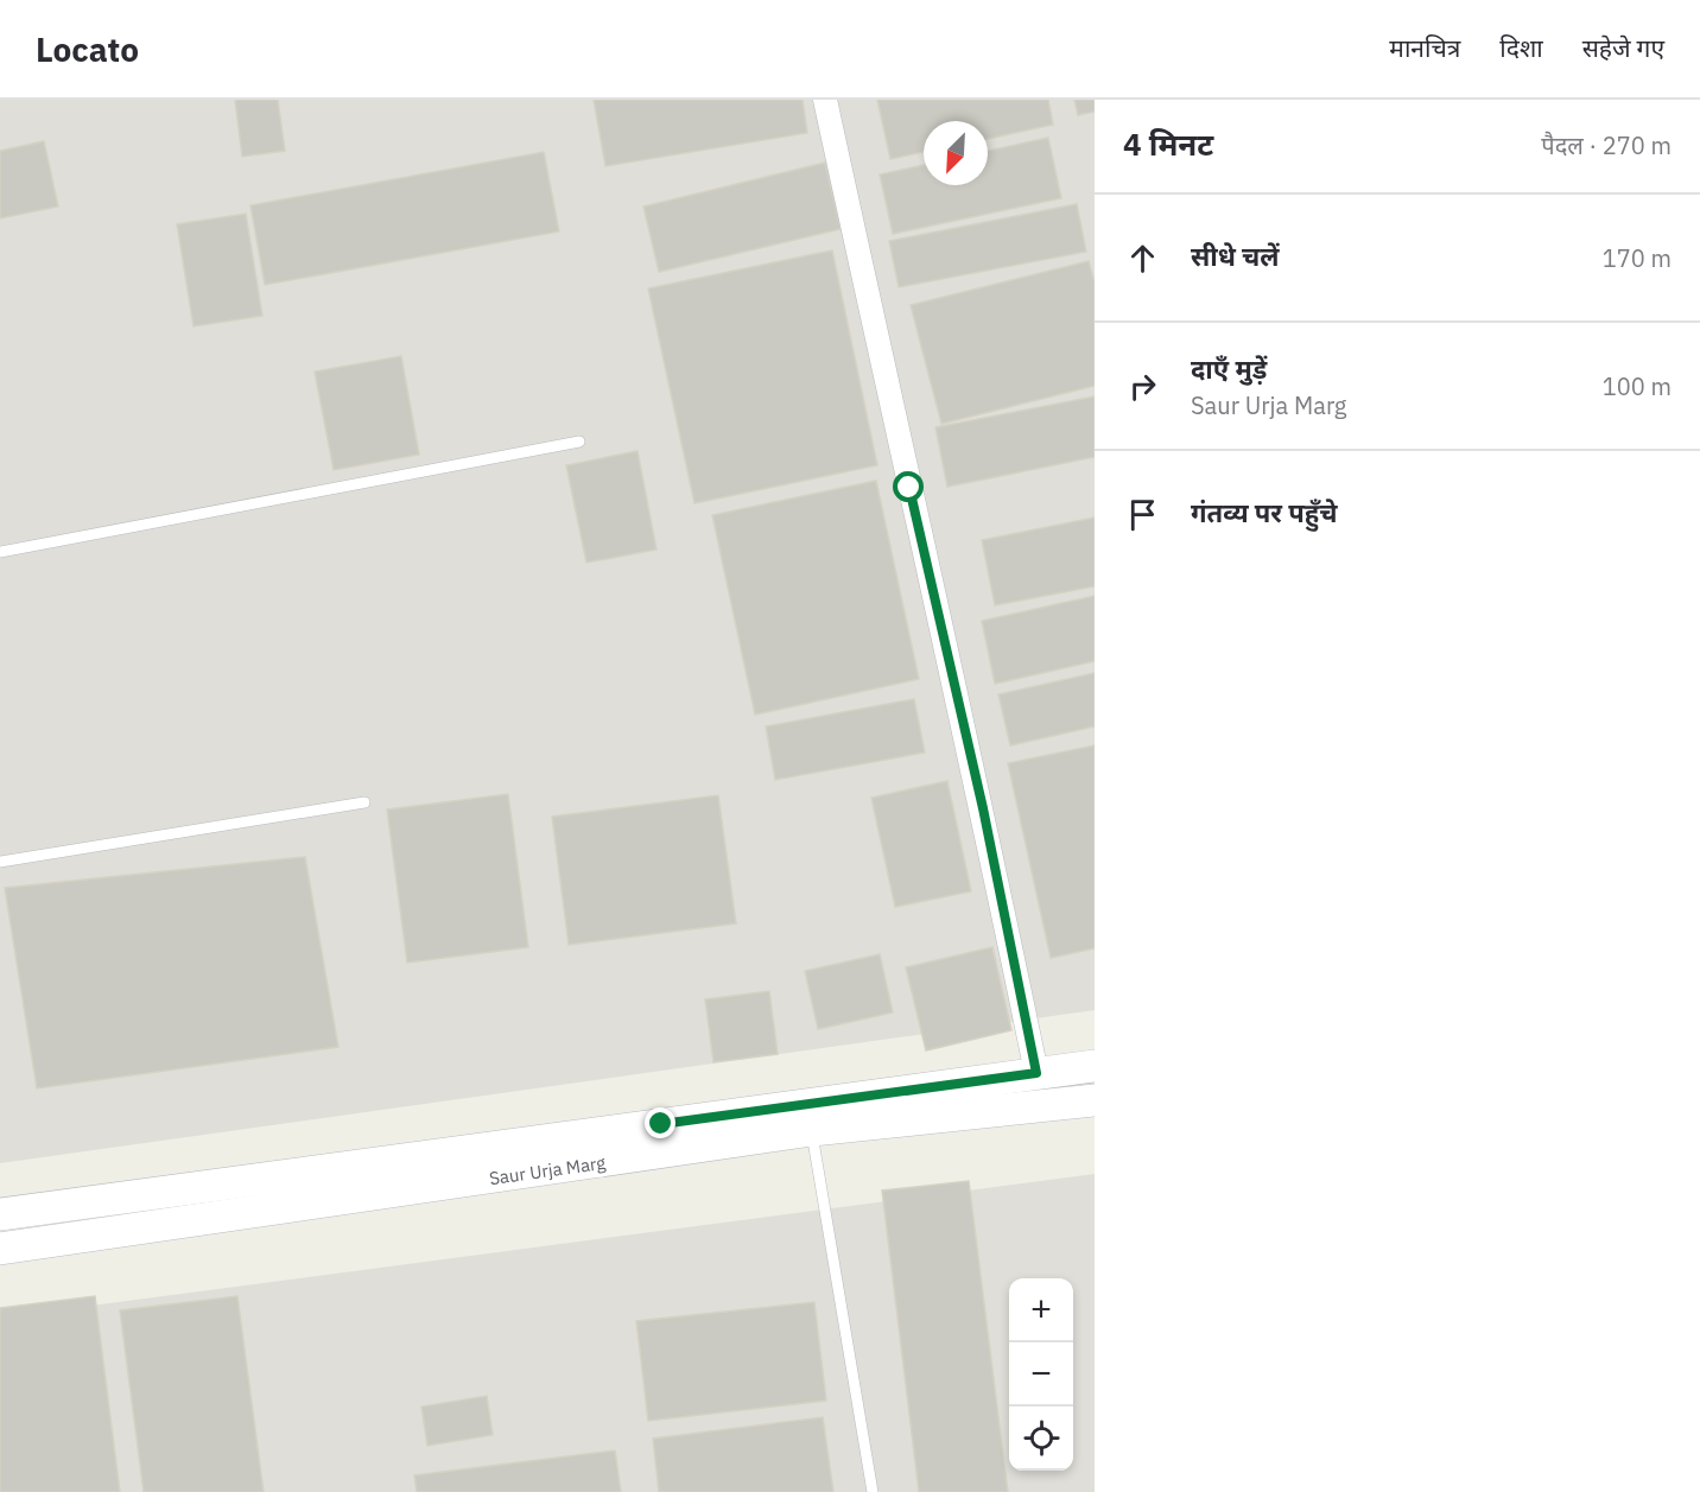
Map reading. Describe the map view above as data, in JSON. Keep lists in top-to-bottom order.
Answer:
{
  "streets": {
    "street": ["Saur Urja Marg"]
  },
  "north": "bottom left",
  "page": {
    "header": "Locato",
    "nav": ["मानचित्र", "दिशा", "सहेजे गए"],
    "heading": ["4 मिनट", "पैदल · 270 m"],
    "list": [
      ["सीधे चलें", "170 m"],
      ["दाएँ मुड़ें", "Saur Urja Marg", "100 m"],
      "गंतव्य पर पहुँचे"
    ],
    "map_buttons": ["+", "−"]
  }
}
